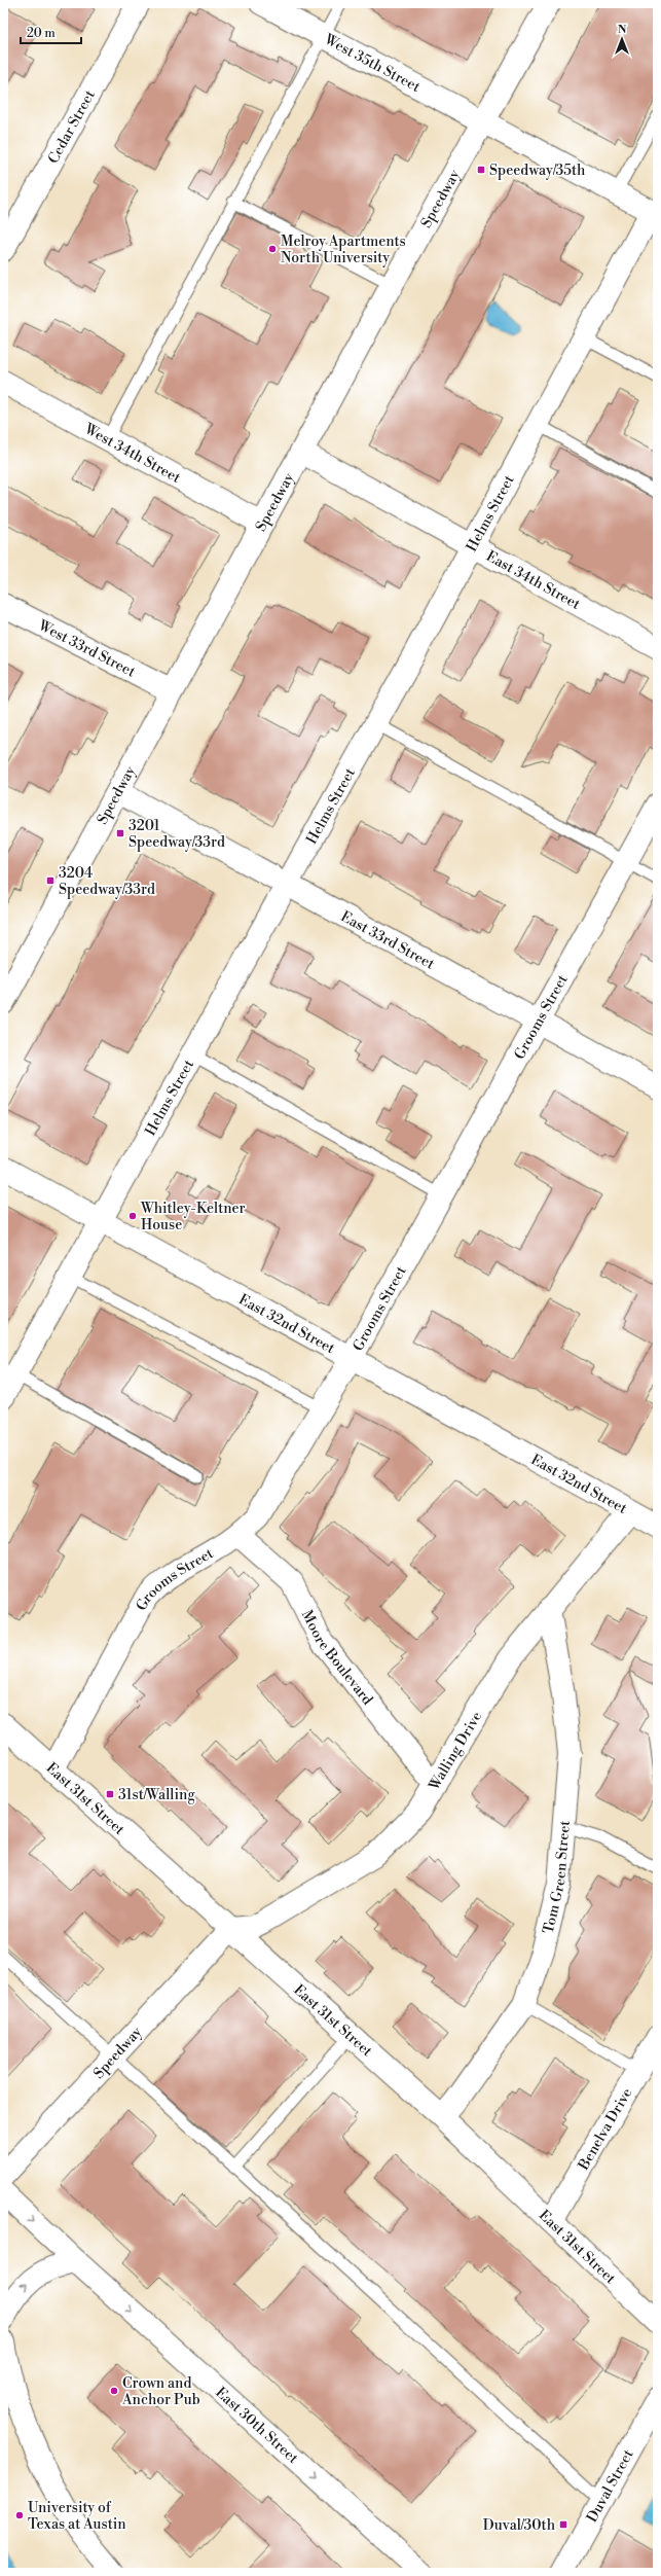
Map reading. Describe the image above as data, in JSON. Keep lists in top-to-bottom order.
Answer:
{
  "streets": {
    "street": [
      "West 35th Street",
      "Cedar Street",
      "Speedway",
      "West 34th Street",
      "Helms Street",
      "East 34th Street",
      "West 33rd Street",
      "East 33rd Street",
      "Grooms Street",
      "East 32nd Street",
      "Moore Boulevard",
      "Walling Drive",
      "East 31st Street",
      "Tom Green Street",
      "Benelva Drive",
      "East 30th Street",
      "Duval Street"
    ]
  },
  "crossings": [
    ["West 35th Street", "Speedway"],
    ["West 35th Street", "Helms Street"],
    ["Speedway", "West 34th Street"],
    ["Speedway", "East 34th Street"],
    ["Speedway", "West 33rd Street"],
    ["Speedway", "East 33rd Street"],
    ["Speedway", "Walling Drive"],
    ["Speedway", "East 31st Street"],
    ["Helms Street", "East 34th Street"],
    ["Helms Street", "East 33rd Street"],
    ["Helms Street", "East 32nd Street"],
    ["East 33rd Street", "Grooms Street"],
    ["Grooms Street", "East 32nd Street"],
    ["Grooms Street", "Moore Boulevard"],
    ["Grooms Street", "East 31st Street"],
    ["East 32nd Street", "Walling Drive"],
    ["Moore Boulevard", "Walling Drive"],
    ["Walling Drive", "East 31st Street"],
    ["Walling Drive", "Tom Green Street"],
    ["East 31st Street", "Tom Green Street"],
    ["East 31st Street", "Benelva Drive"]
  ],
  "places": {
    "transit": [
      "Speedway/35th",
      "3201 Speedway/33rd",
      "3204 Speedway/33rd",
      "31st/Walling",
      "Duval/30th"
    ],
    "other": [
      "Melroy Apartments North University",
      "Whitley-Keltner House",
      "Crown and Anchor Pub",
      "University of Texas at Austin"
    ]
  },
  "scale_bar": "20 m",
  "north": "top"
}
